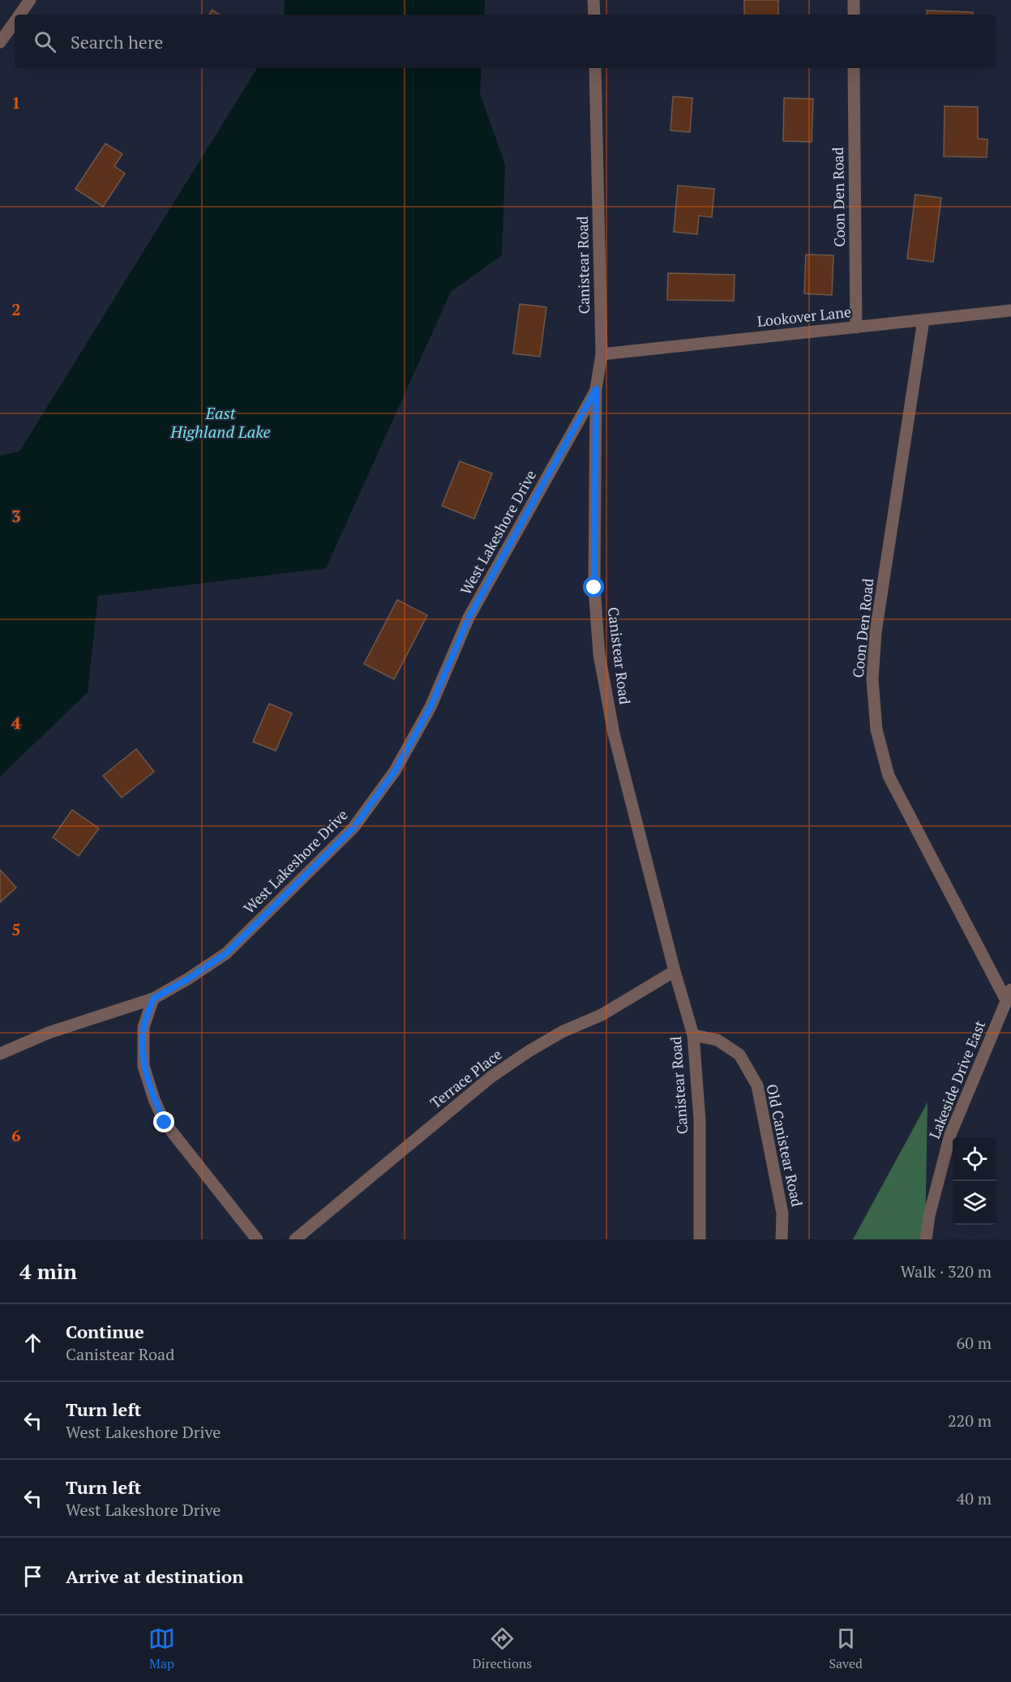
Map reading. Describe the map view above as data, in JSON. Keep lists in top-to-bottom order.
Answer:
{
  "streets": {
    "street": [
      "Coon Den Road",
      "Canistear Road",
      "Lookover Lane",
      "West Lakeshore Drive",
      "Terrace Place",
      "Lakeside Drive East",
      "Old Canistear Road"
    ]
  },
  "crossings": [
    ["Coon Den Road", "Lookover Lane"],
    ["Coon Den Road", "Lakeside Drive East"],
    ["Canistear Road", "Lookover Lane"],
    ["Canistear Road", "West Lakeshore Drive"],
    ["Canistear Road", "Terrace Place"],
    ["Canistear Road", "Old Canistear Road"]
  ],
  "water": ["East Highland Lake"],
  "page": {
    "search": "Search here",
    "heading": ["4 min", "Walk · 320 m"],
    "list": [
      ["Continue", "Canistear Road", "60 m"],
      ["Turn left", "West Lakeshore Drive", "220 m"],
      ["Turn left", "West Lakeshore Drive", "40 m"],
      "Arrive at destination"
    ],
    "nav": ["Map", "Directions", "Saved"]
  },
  "grid": {
    "rows": [
      "1",
      "2",
      "3",
      "4",
      "5",
      "6"
    ]
  }
}
